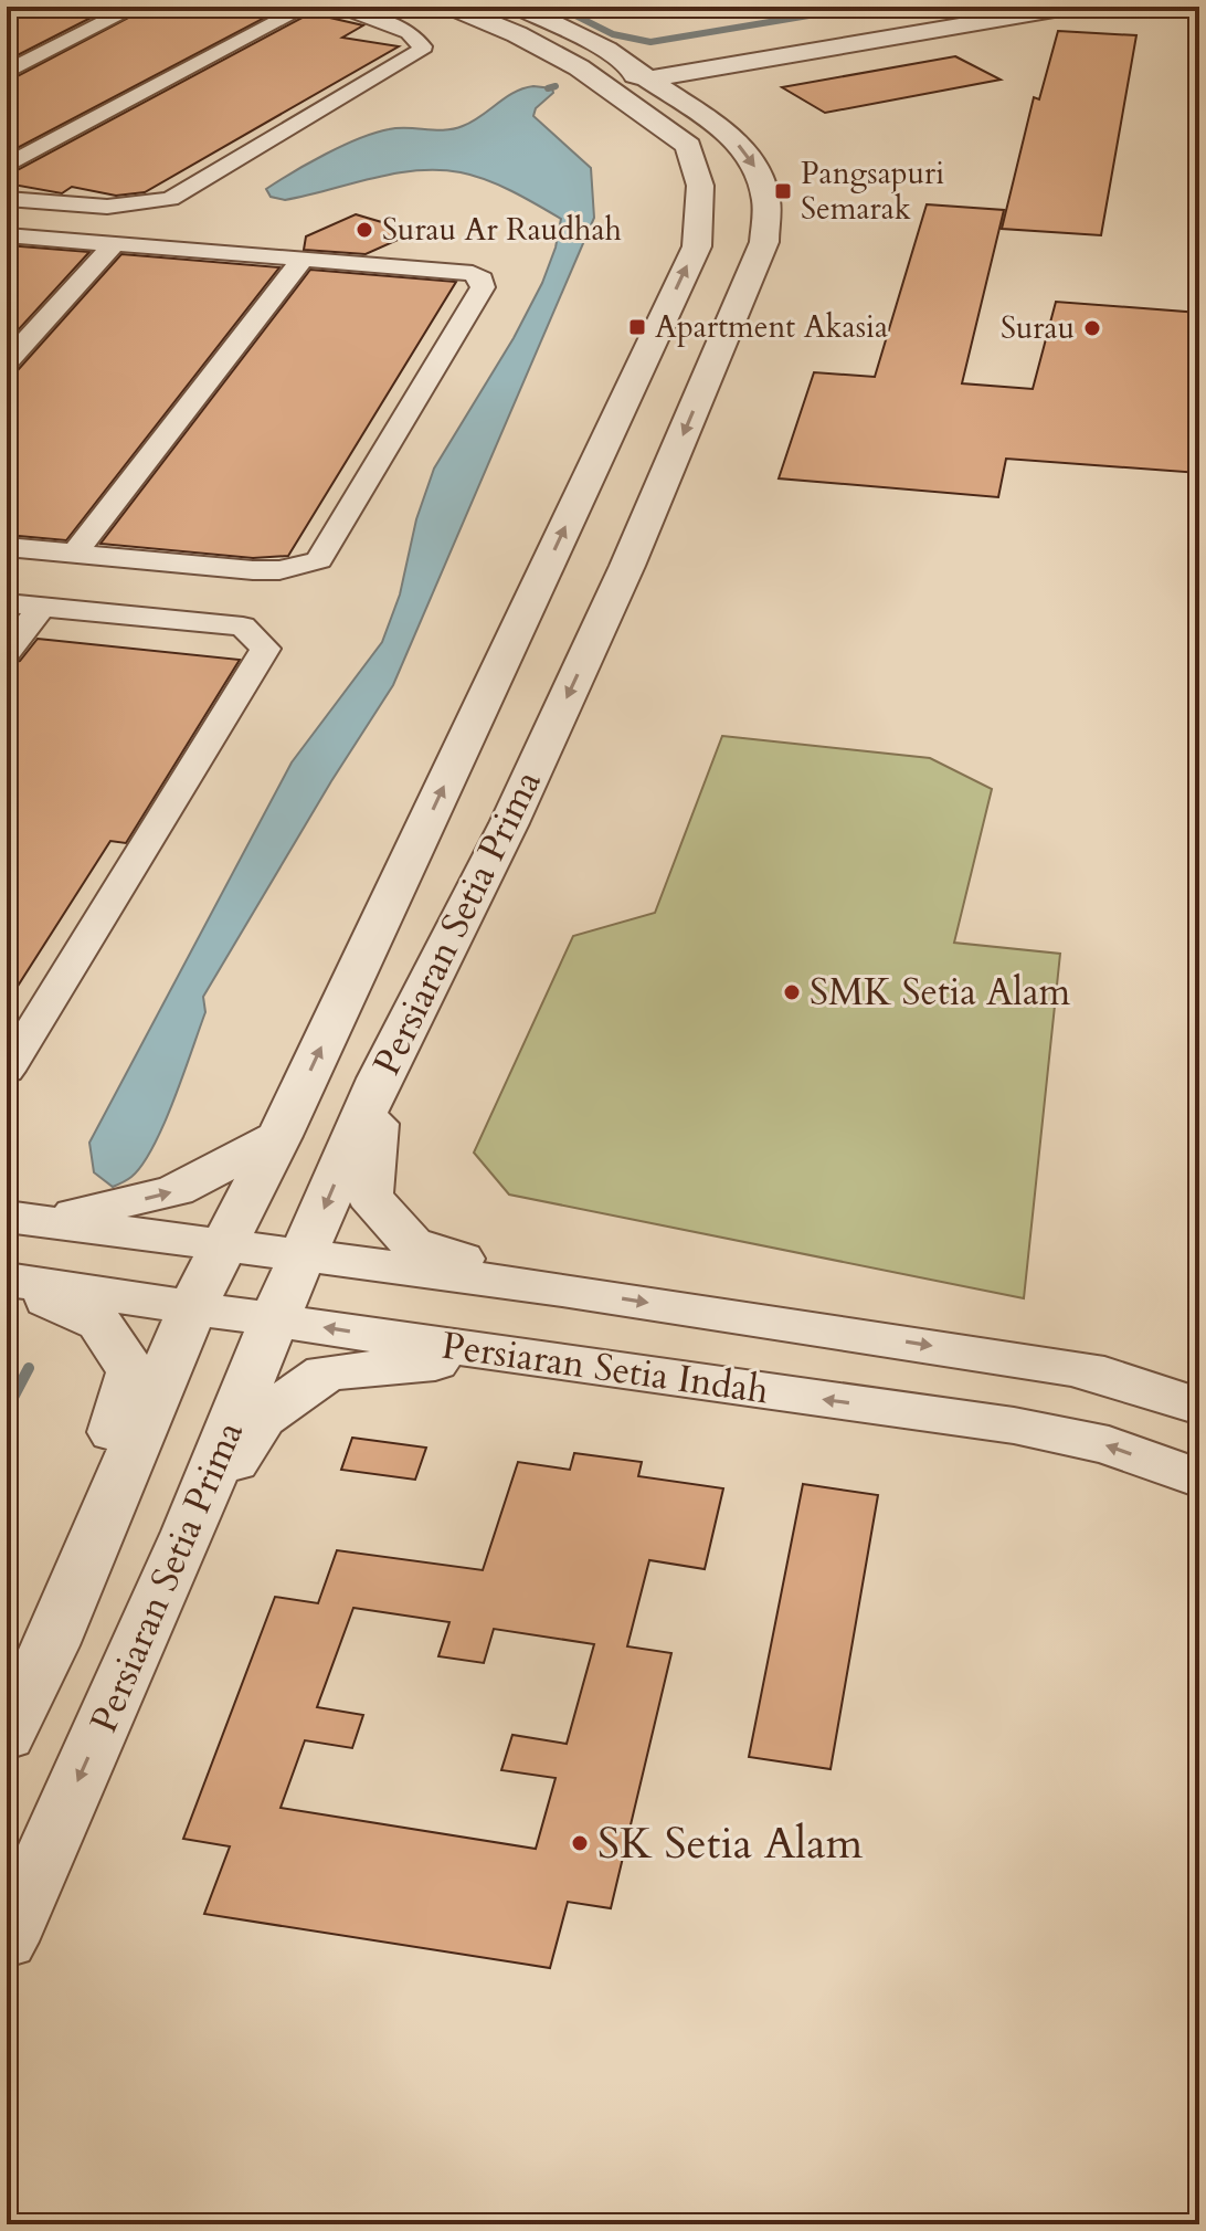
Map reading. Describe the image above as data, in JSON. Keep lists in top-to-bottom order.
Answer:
{
  "streets": {
    "street": ["Persiaran Setia Prima", "Persiaran Setia Indah"]
  },
  "crossings": [
    ["Persiaran Setia Prima", "Persiaran Setia Indah"]
  ],
  "places": {
    "transit": ["Pangsapuri Semarak", "Apartment Akasia"],
    "other": [
      "Surau Ar Raudhah",
      "Surau",
      "SMK Setia Alam",
      "SK Setia Alam"
    ]
  }
}
